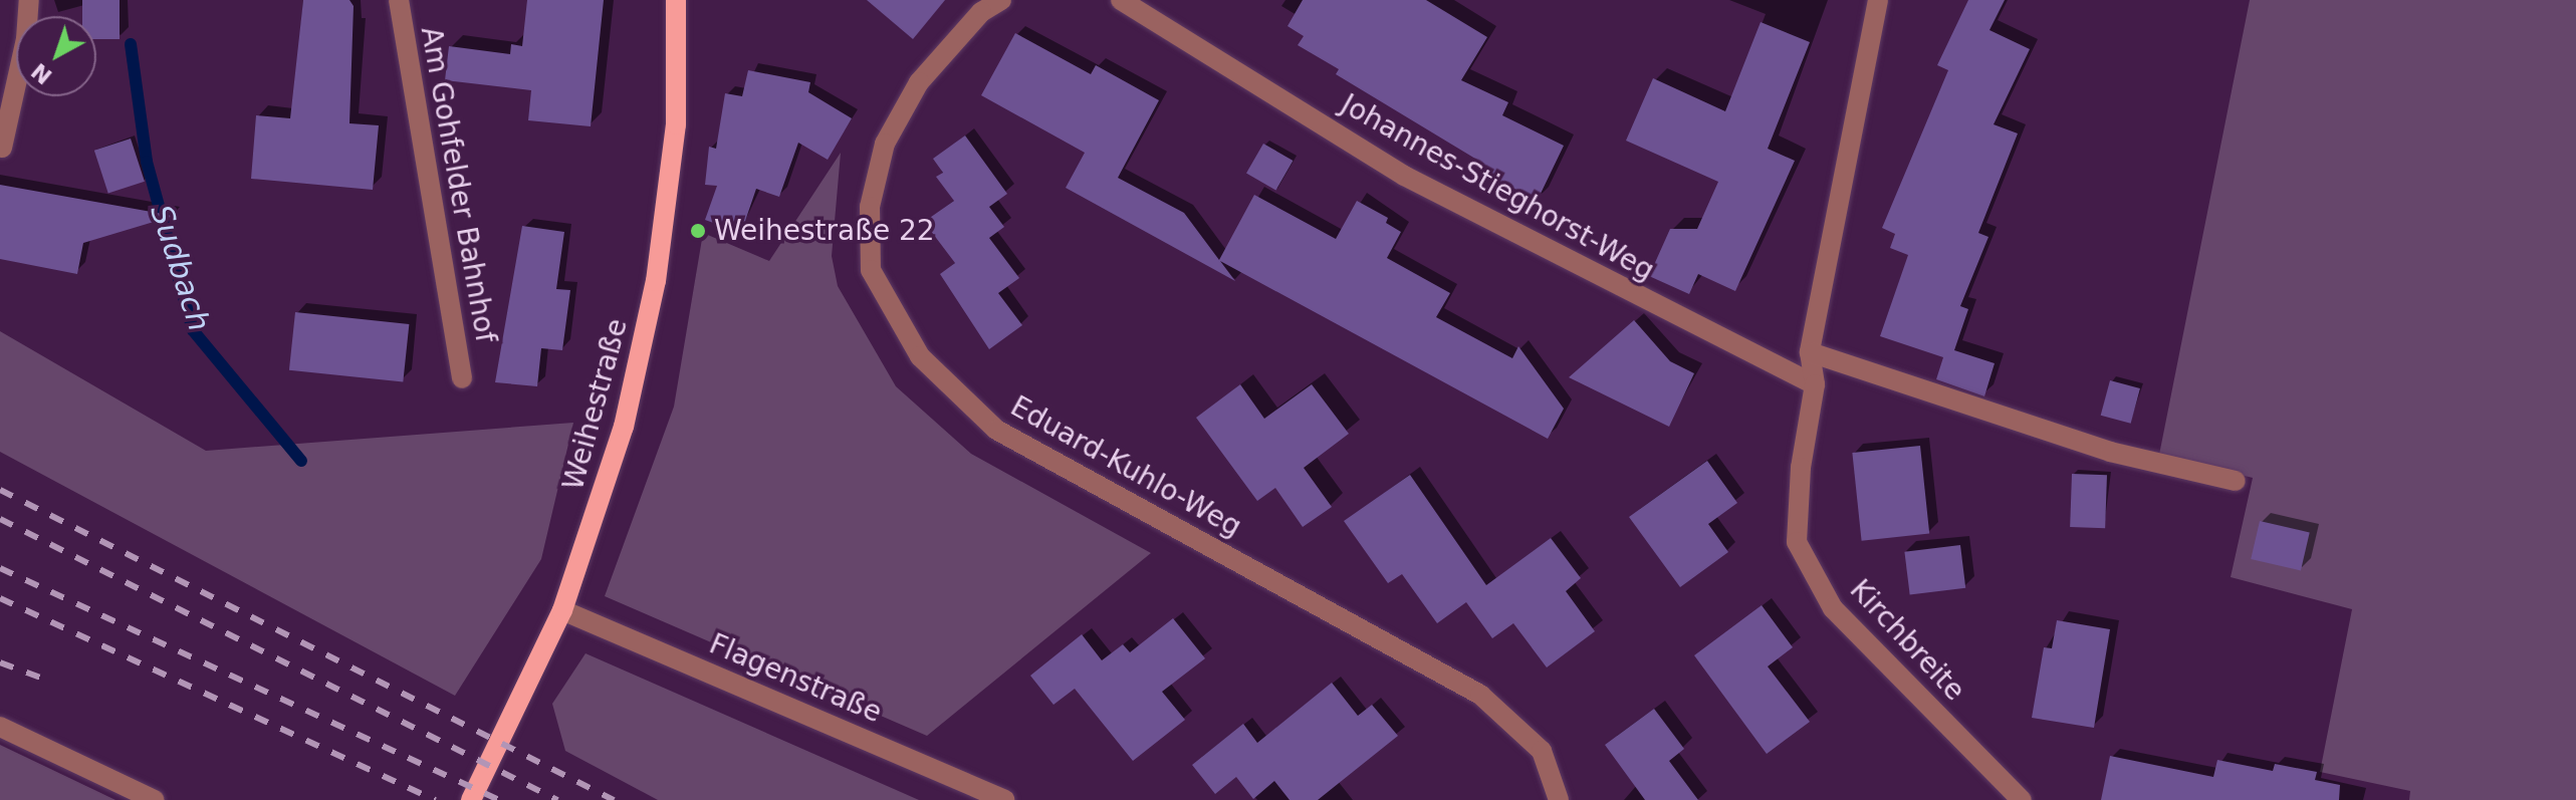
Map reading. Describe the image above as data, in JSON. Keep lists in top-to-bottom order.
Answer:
{
  "streets": {
    "main road": ["Weihestraße"],
    "street": [
      "Am Gohfelder Bahnhof",
      "Johannes-Stieghorst-Weg",
      "Eduard-Kuhlo-Weg",
      "Kirchbreite",
      "Flagenstraße"
    ]
  },
  "crossings": [
    ["Johannes-Stieghorst-Weg", "Kirchbreite"],
    ["Weihestraße", "Flagenstraße"]
  ],
  "water": ["Sudbach"],
  "places": ["Weihestraße 22"],
  "north": "bottom left"
}
